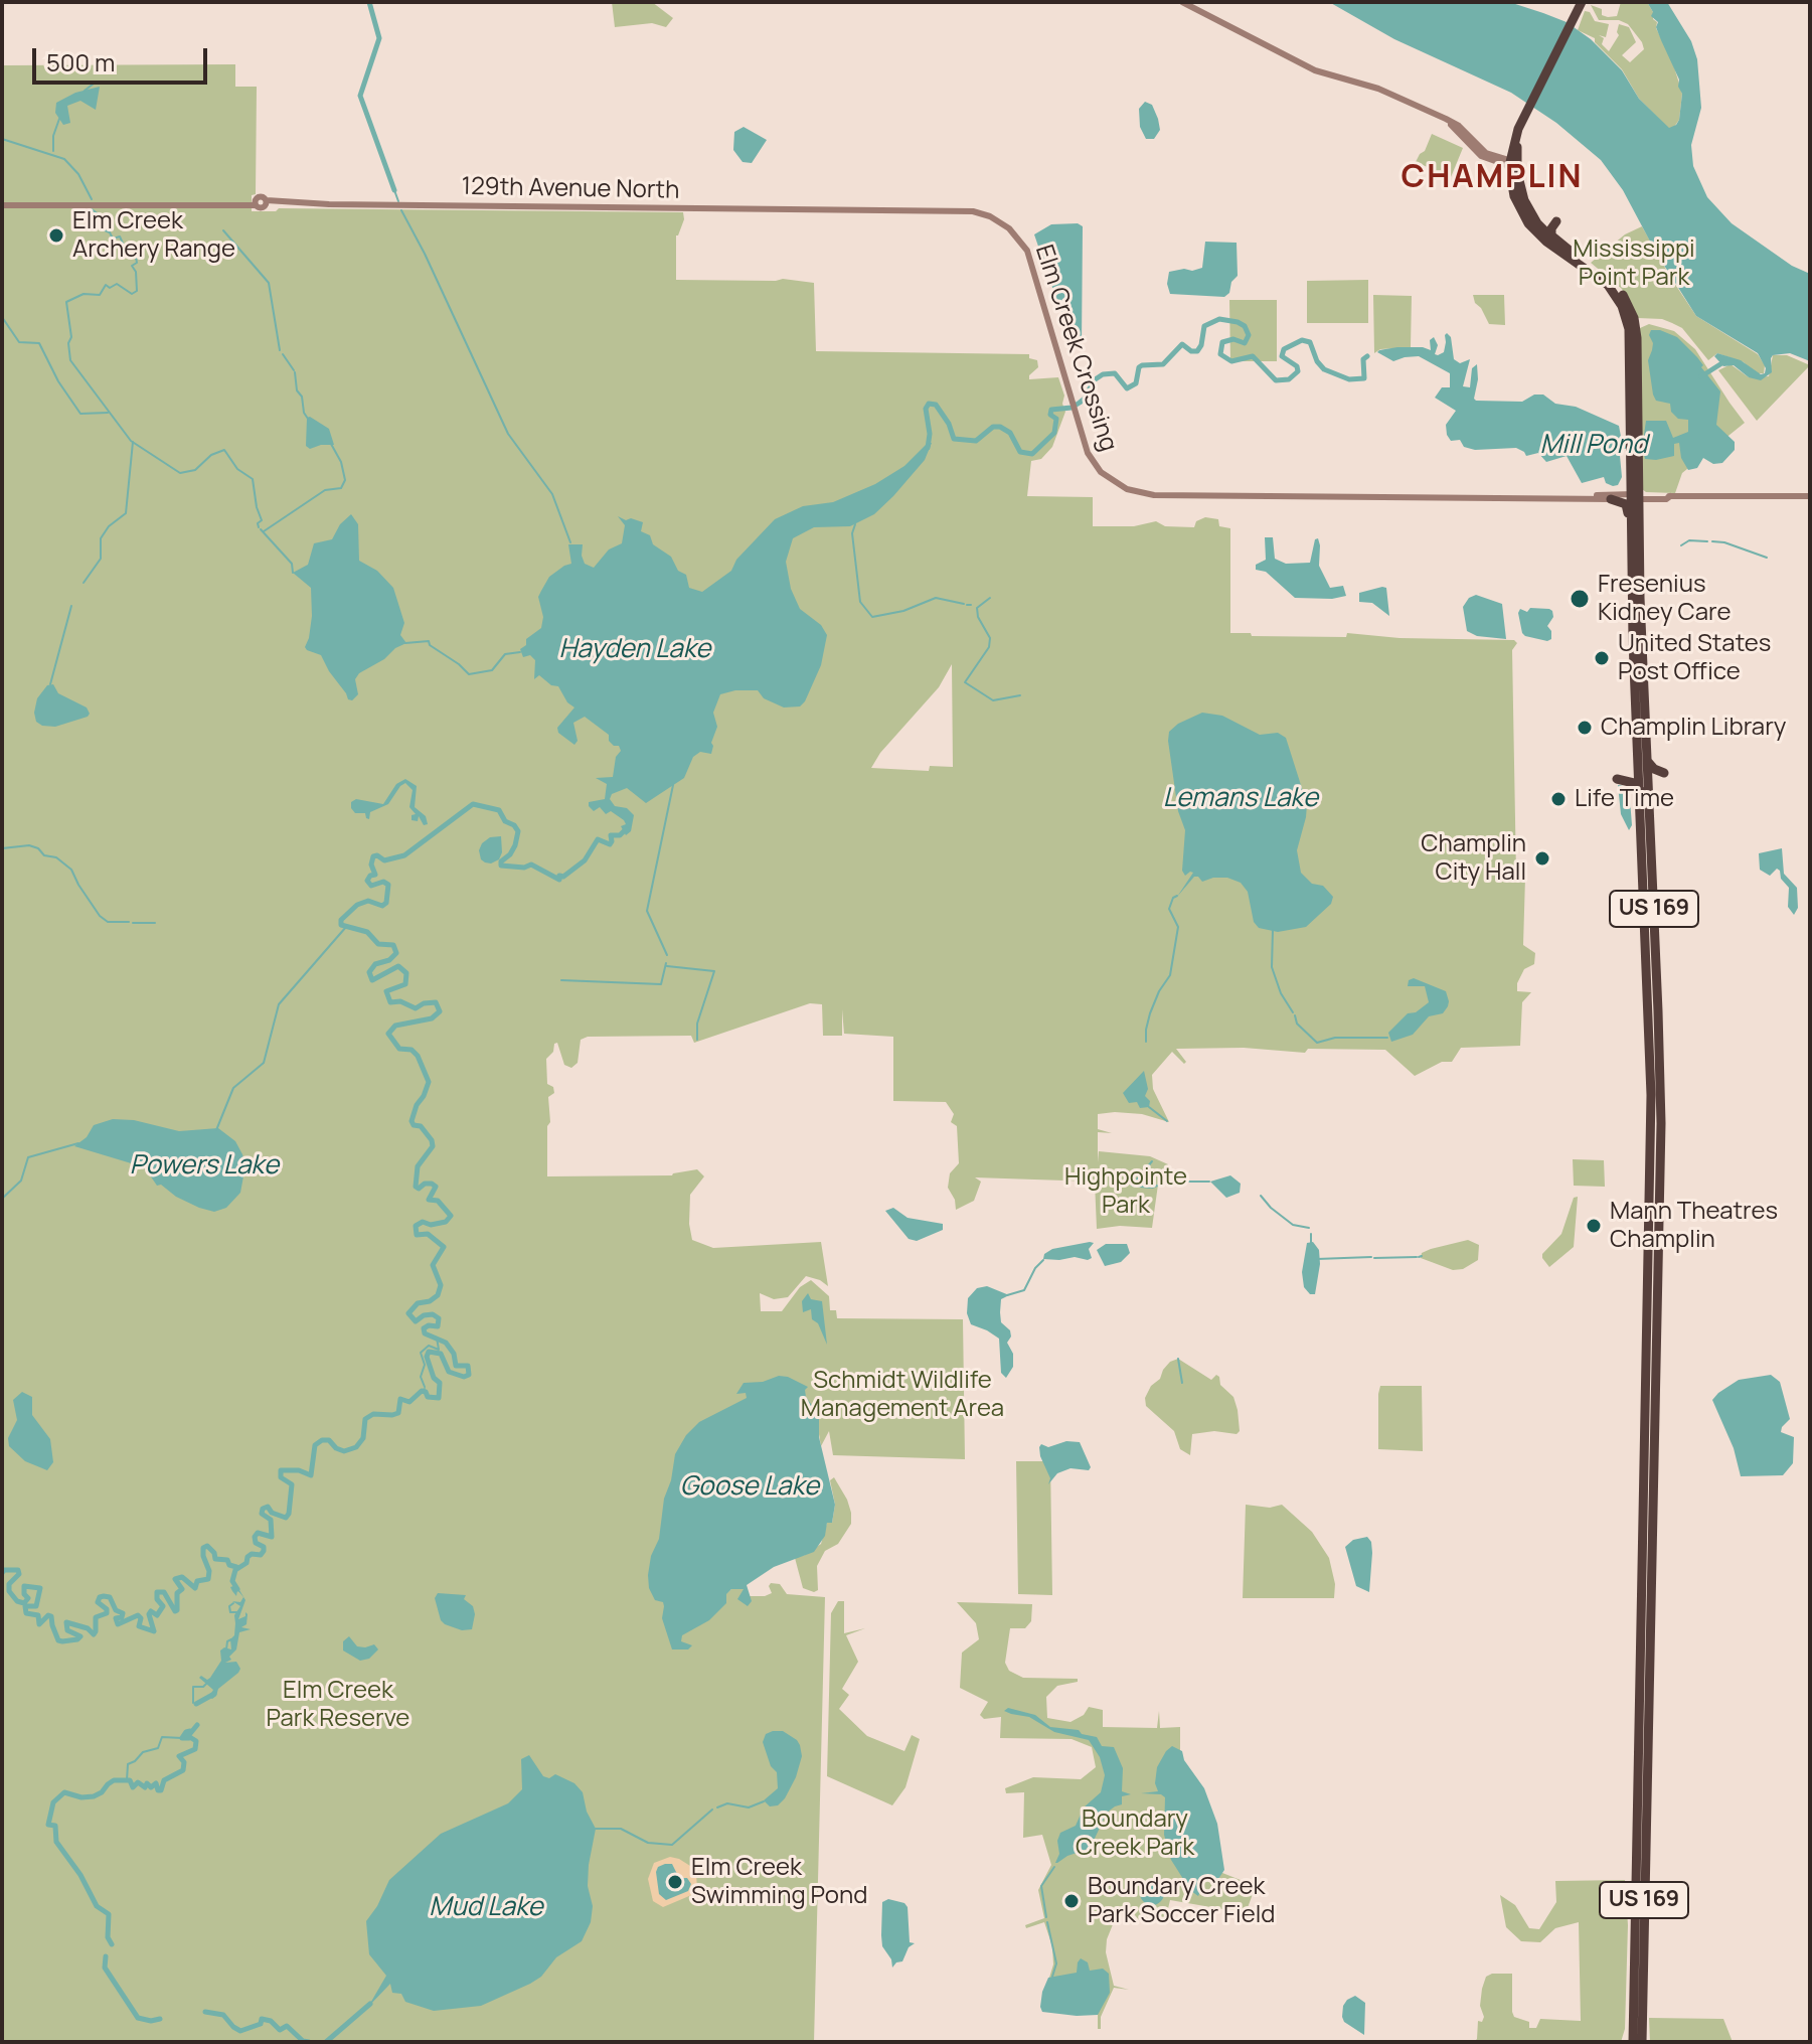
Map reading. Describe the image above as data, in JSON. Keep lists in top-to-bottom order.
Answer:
{
  "streets": {
    "highway": ["US 169"],
    "main road": ["129th Avenue North", "Elm Creek Crossing"]
  },
  "crossings": [
    ["129th Avenue North", "Elm Creek Crossing"]
  ],
  "districts": ["CHAMPLIN"],
  "water": [
    "Mill Pond",
    "Hayden Lake",
    "Lemans Lake",
    "Powers Lake",
    "Goose Lake",
    "Mud Lake"
  ],
  "parks": [
    "Mississippi Point Park",
    "Highpointe Park",
    "Schmidt Wildlife Management Area",
    "Elm Creek Park Reserve",
    "Boundary Creek Park"
  ],
  "places": [
    "Elm Creek Archery Range",
    "Fresenius Kidney Care",
    "United States Post Office",
    "Champlin Library",
    "Life Time",
    "Champlin City Hall",
    "Mann Theatres Champlin",
    "Elm Creek Swimming Pond",
    "Boundary Creek Park Soccer Field"
  ],
  "scale_bar": "500 m"
}
